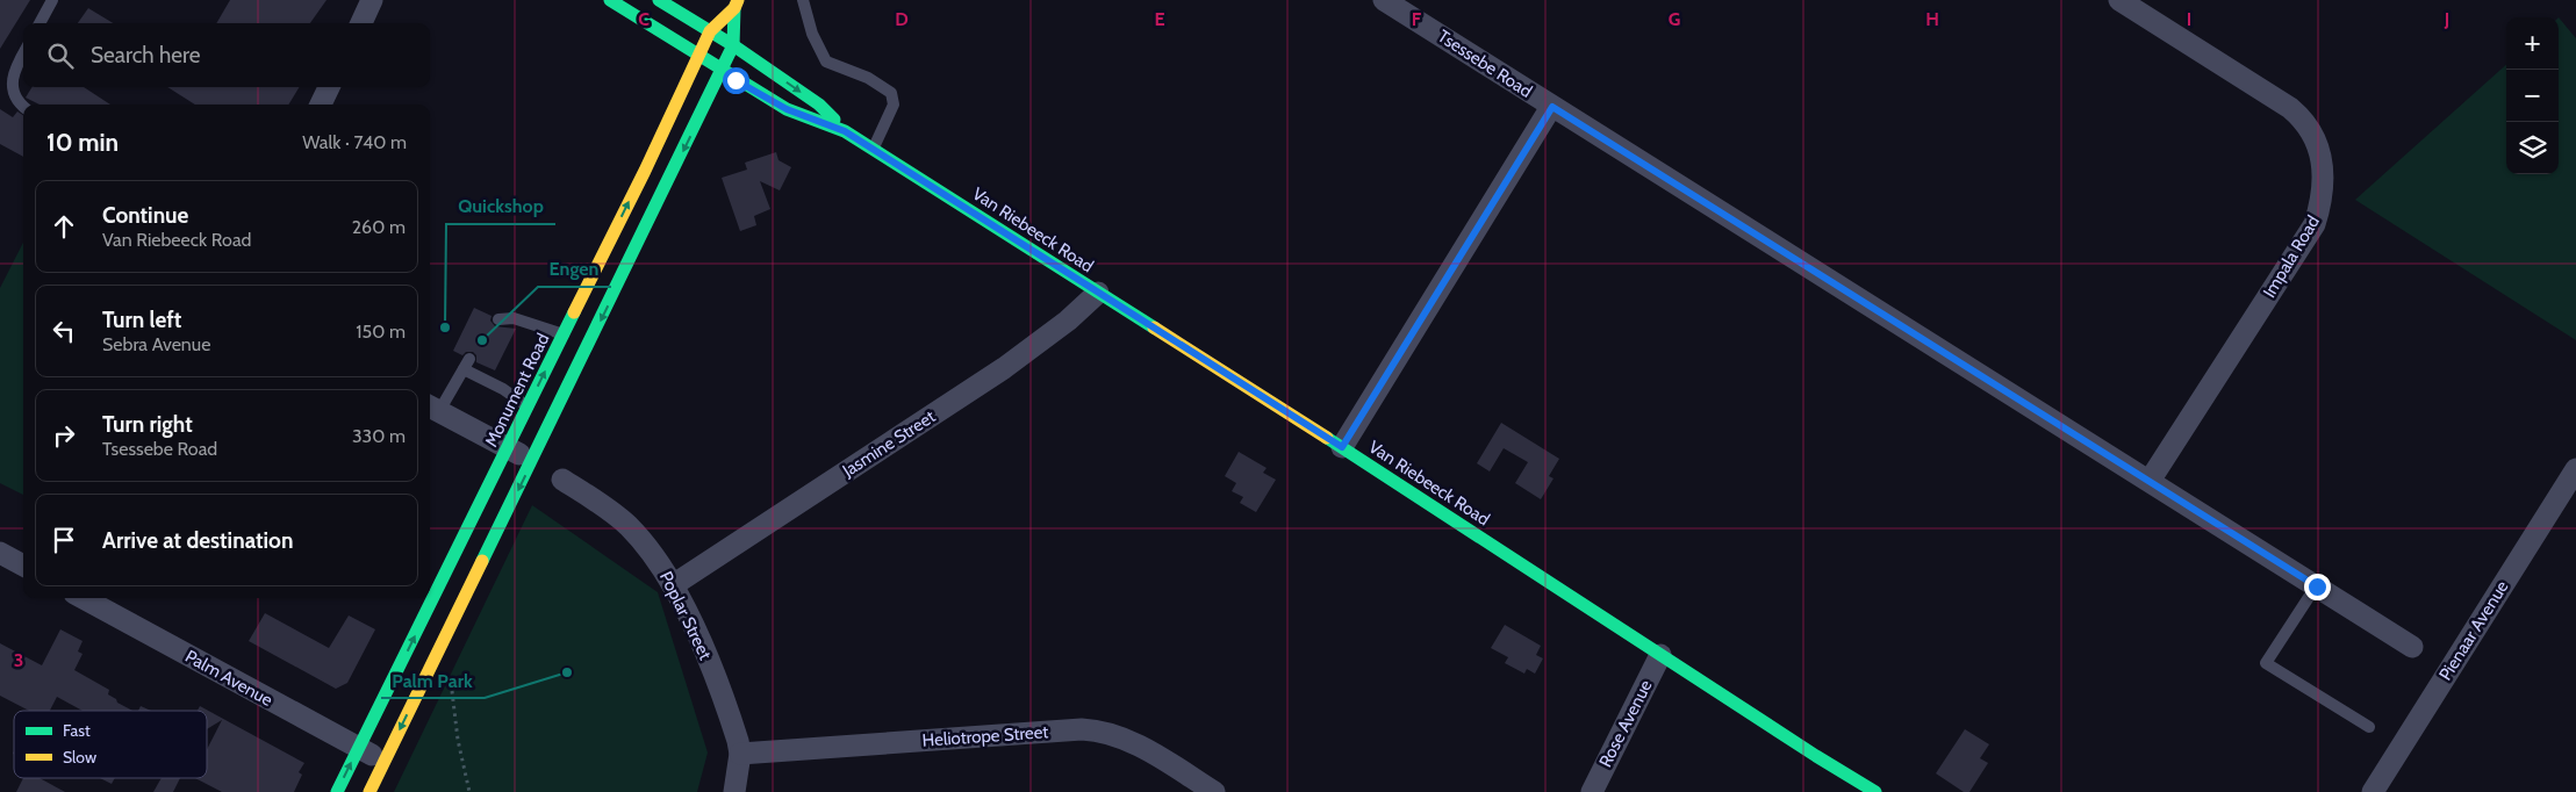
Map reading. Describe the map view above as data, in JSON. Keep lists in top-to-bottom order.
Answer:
{
  "streets": {
    "main road": ["Van Riebeeck Road", "Monument Road"],
    "street": [
      "Tsessebe Road",
      "Impala Road",
      "Jasmine Street",
      "Poplar Street",
      "Pienaar Avenue",
      "Palm Avenue",
      "Rose Avenue",
      "Heliotrope Street"
    ]
  },
  "crossings": [
    ["Tsessebe Road", "Impala Road"],
    ["Van Riebeeck Road", "Monument Road"],
    ["Van Riebeeck Road", "Jasmine Street"],
    ["Van Riebeeck Road", "Rose Avenue"],
    ["Monument Road", "Palm Avenue"],
    ["Jasmine Street", "Poplar Street"],
    ["Poplar Street", "Heliotrope Street"]
  ],
  "places": ["Quickshop", "Engen", "Palm Park"],
  "legend": ["Fast", "Slow"],
  "page": {
    "map_buttons": ["+", "−"],
    "search": "Search here",
    "heading": ["10 min", "Walk · 740 m"],
    "list": [
      ["Continue", "Van Riebeeck Road", "260 m"],
      ["Turn left", "Sebra Avenue", "150 m"],
      ["Turn right", "Tsessebe Road", "330 m"],
      "Arrive at destination"
    ]
  },
  "grid": {
    "columns": [
      "C",
      "D",
      "E",
      "F",
      "G",
      "H",
      "I",
      "J"
    ],
    "rows": ["3"]
  }
}
